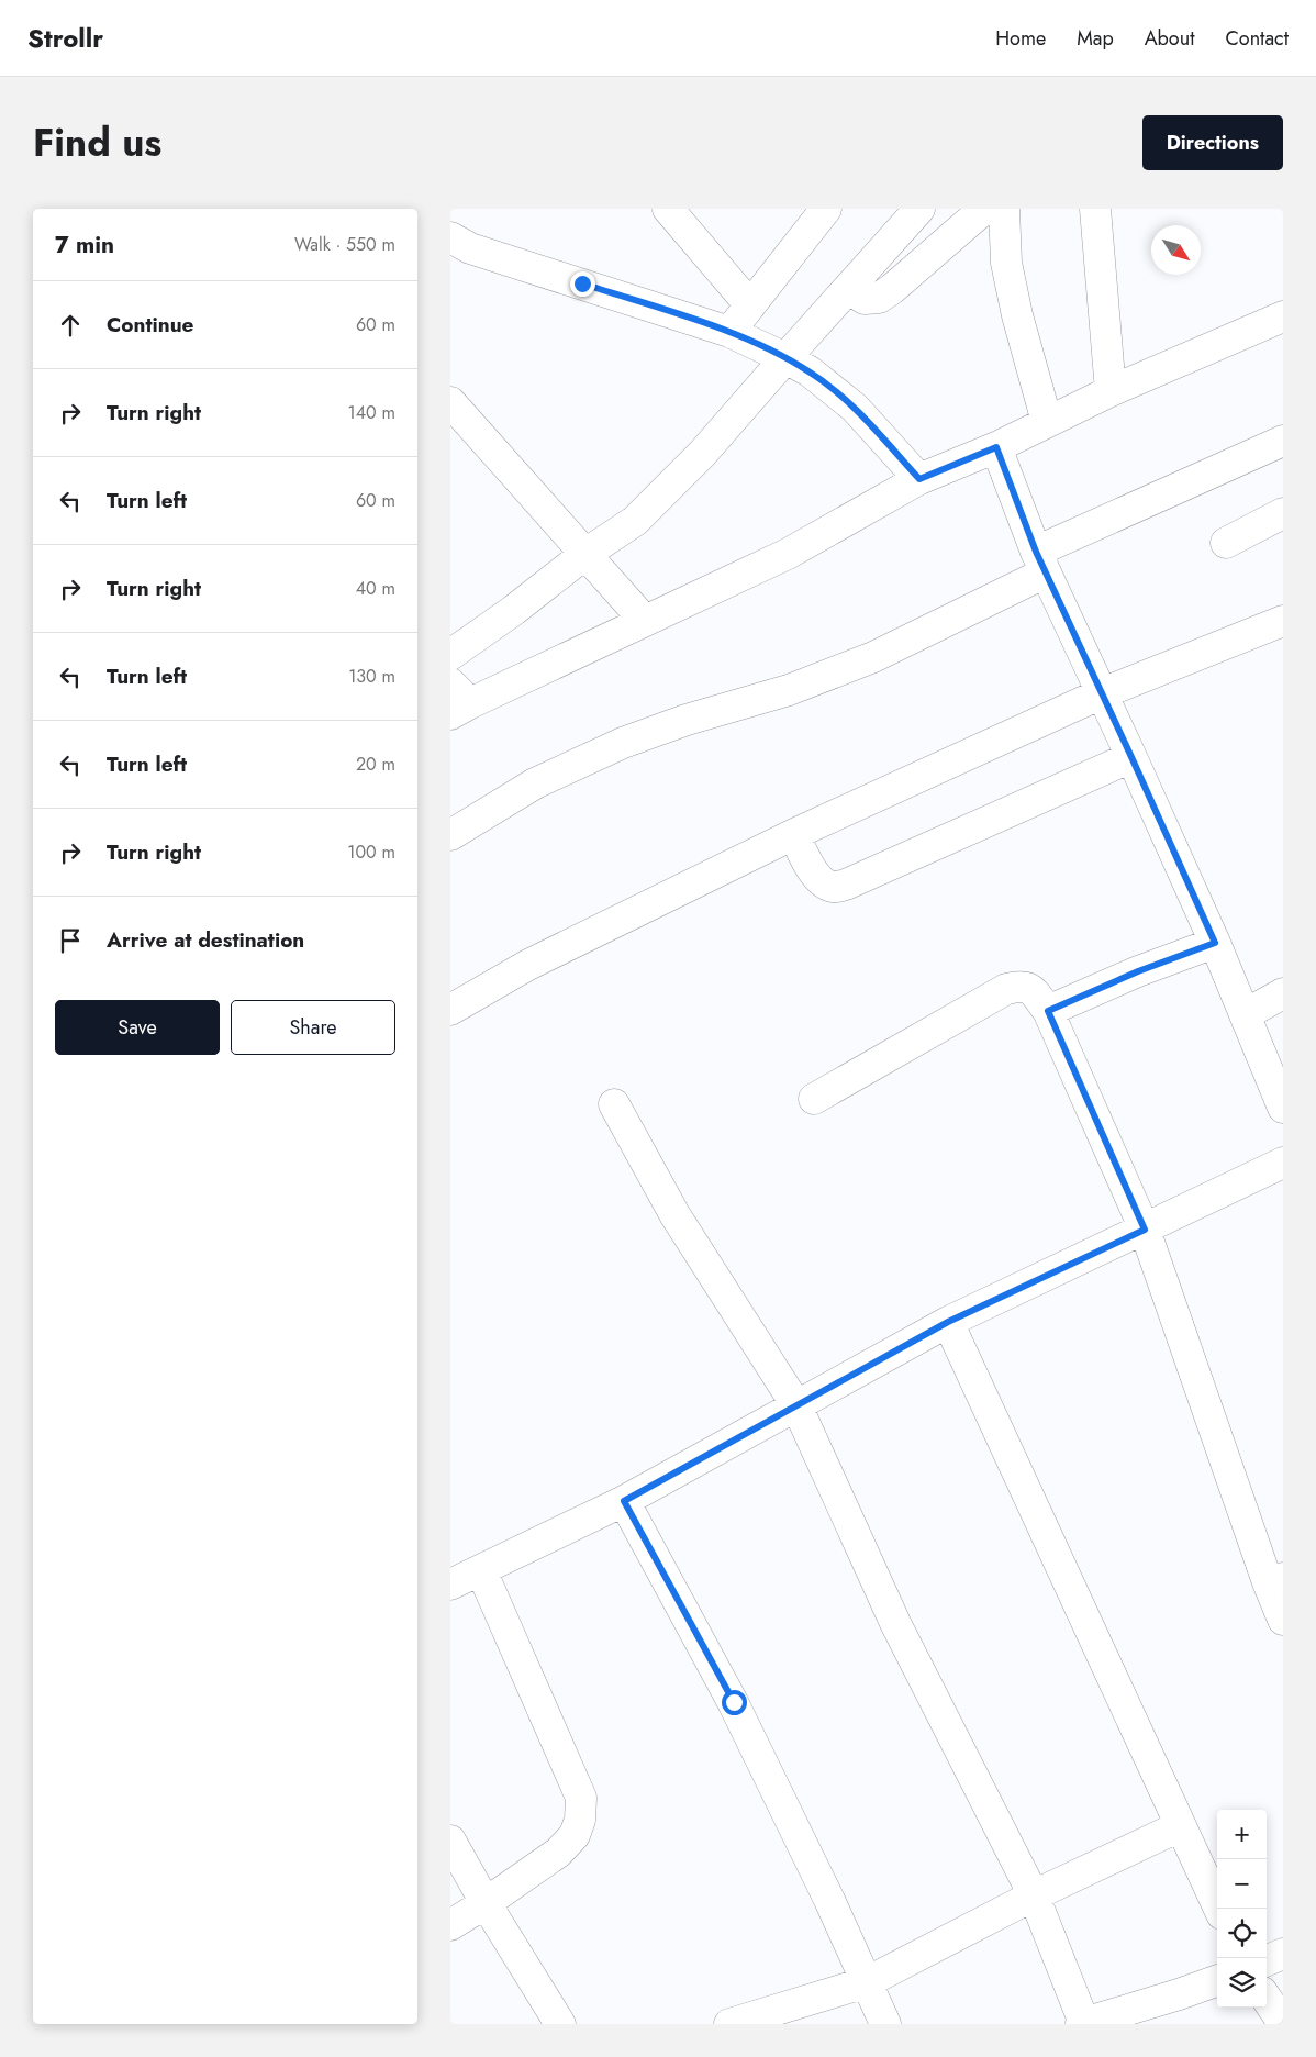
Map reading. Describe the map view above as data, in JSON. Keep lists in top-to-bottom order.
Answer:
{
  "north": "bottom right",
  "page": {
    "header": "Strollr",
    "nav": [
      "Home",
      "Map",
      "About",
      "Contact"
    ],
    "title": "Find us",
    "buttons": [
      "Directions",
      ["Save", "Share"]
    ],
    "heading": ["7 min", "Walk · 550 m"],
    "list": [
      ["Continue", "60 m"],
      ["Turn right", "140 m"],
      ["Turn left", "60 m"],
      ["Turn right", "40 m"],
      ["Turn left", "130 m"],
      ["Turn left", "20 m"],
      ["Turn right", "100 m"],
      "Arrive at destination"
    ],
    "map_buttons": ["+", "−"]
  }
}
